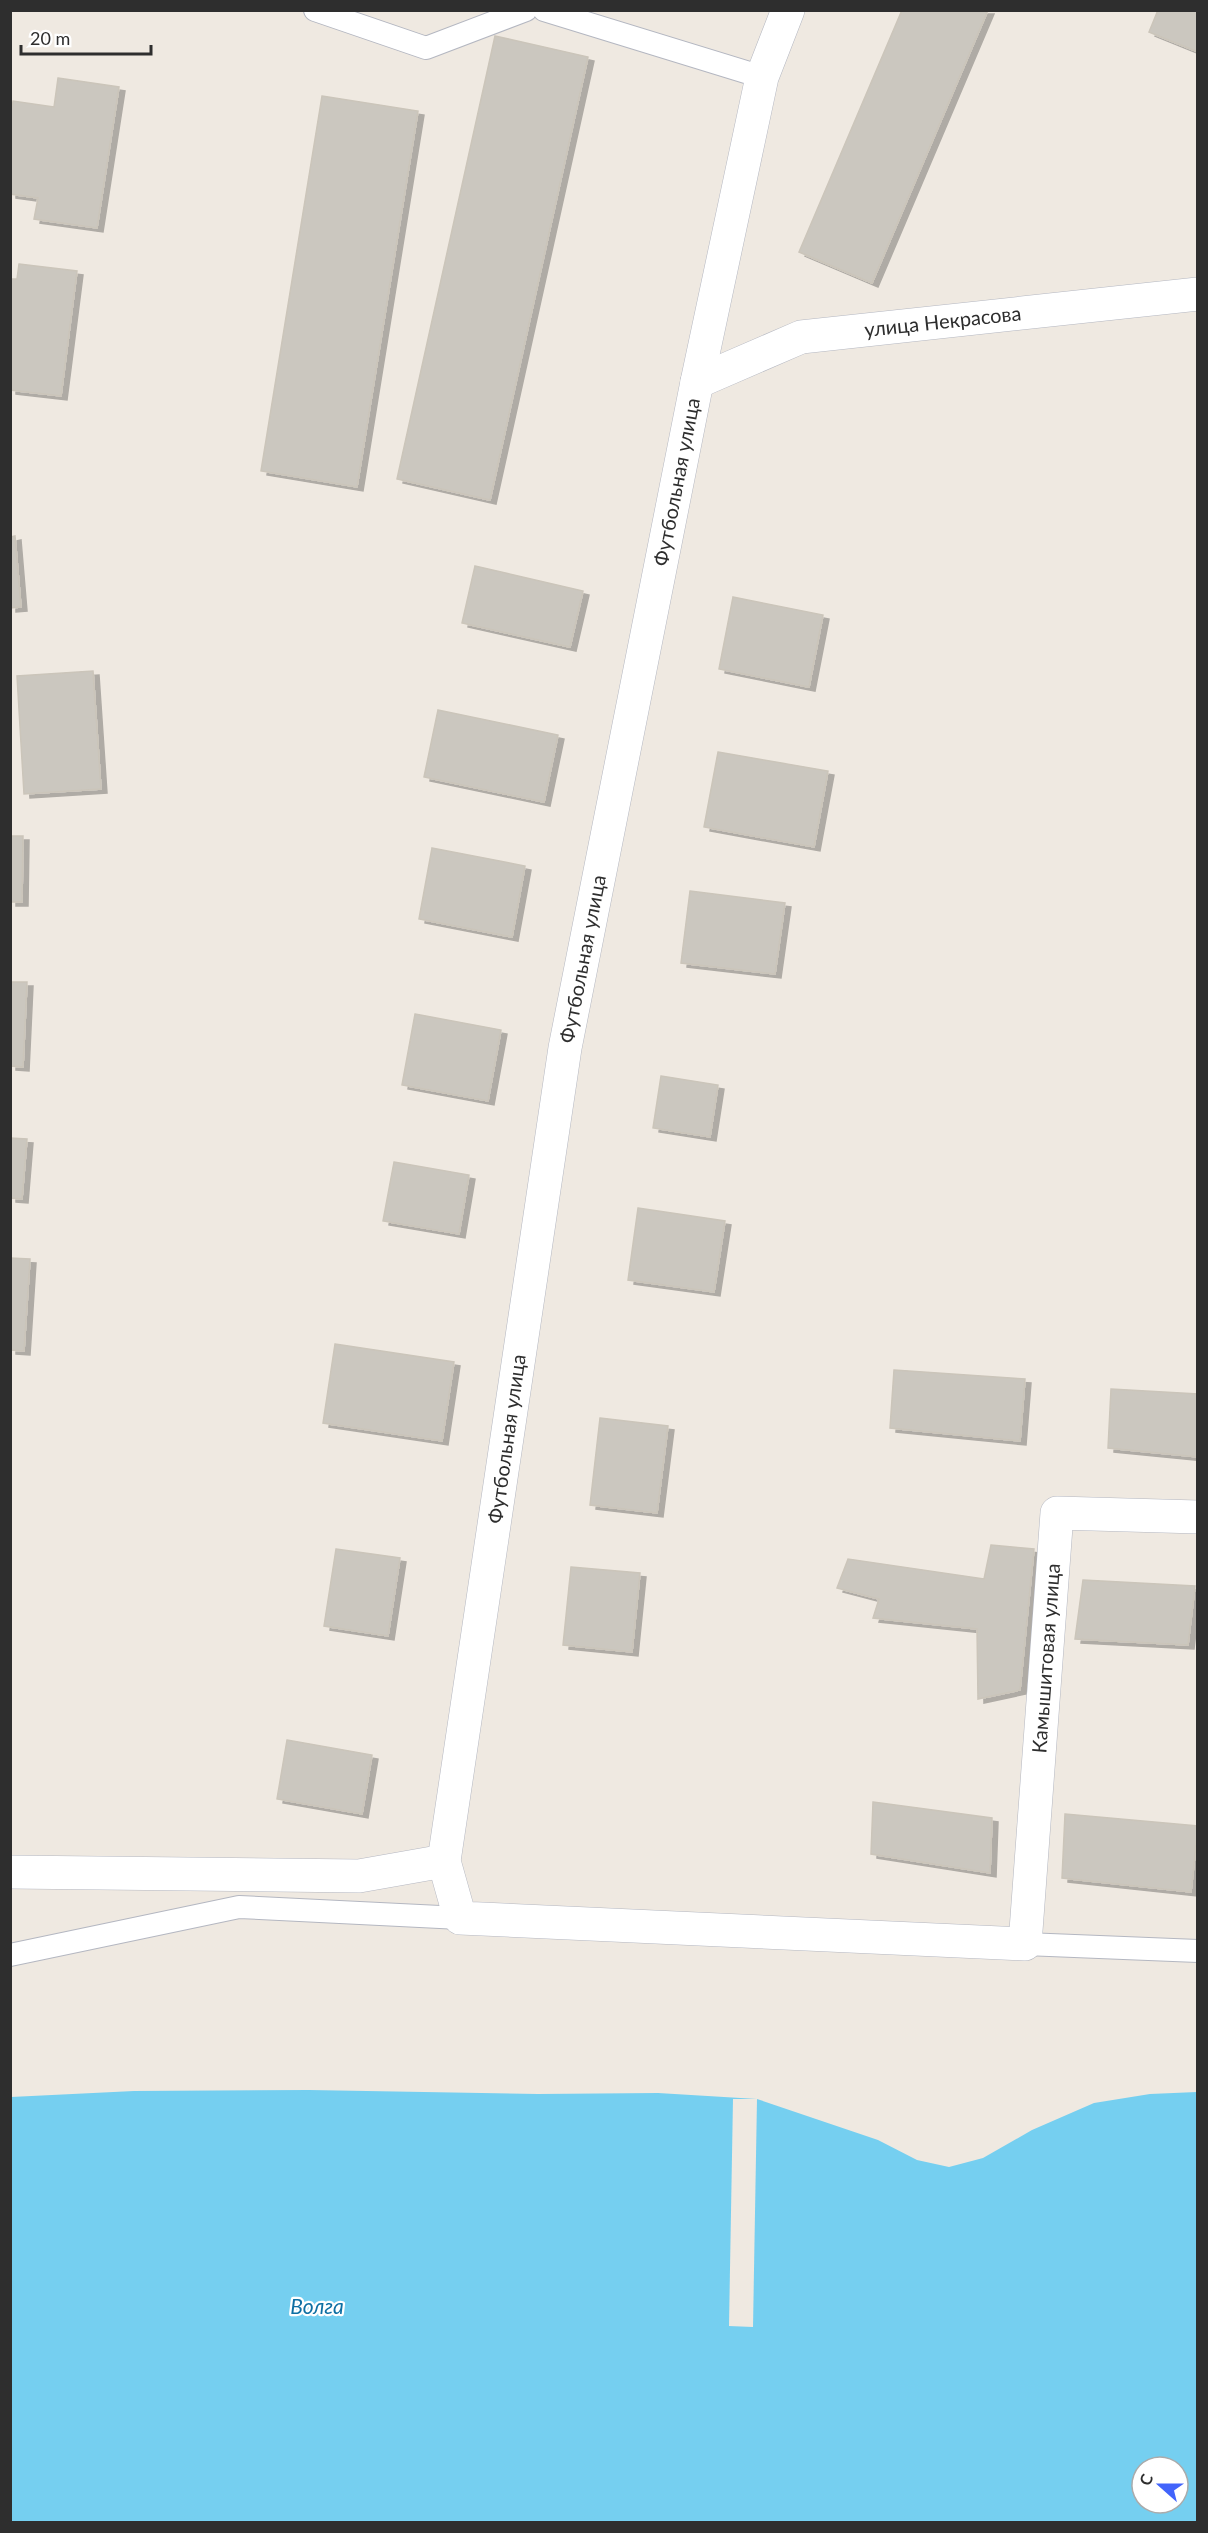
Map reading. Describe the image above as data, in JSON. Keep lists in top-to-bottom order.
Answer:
{
  "streets": {
    "street": ["улица Некрасова", "Футбольная улица", "Камышитовая улица"]
  },
  "crossings": [
    ["улица Некрасова", "Футбольная улица"]
  ],
  "water": ["Волга"],
  "scale_bar": "20 m",
  "north": "left"
}
